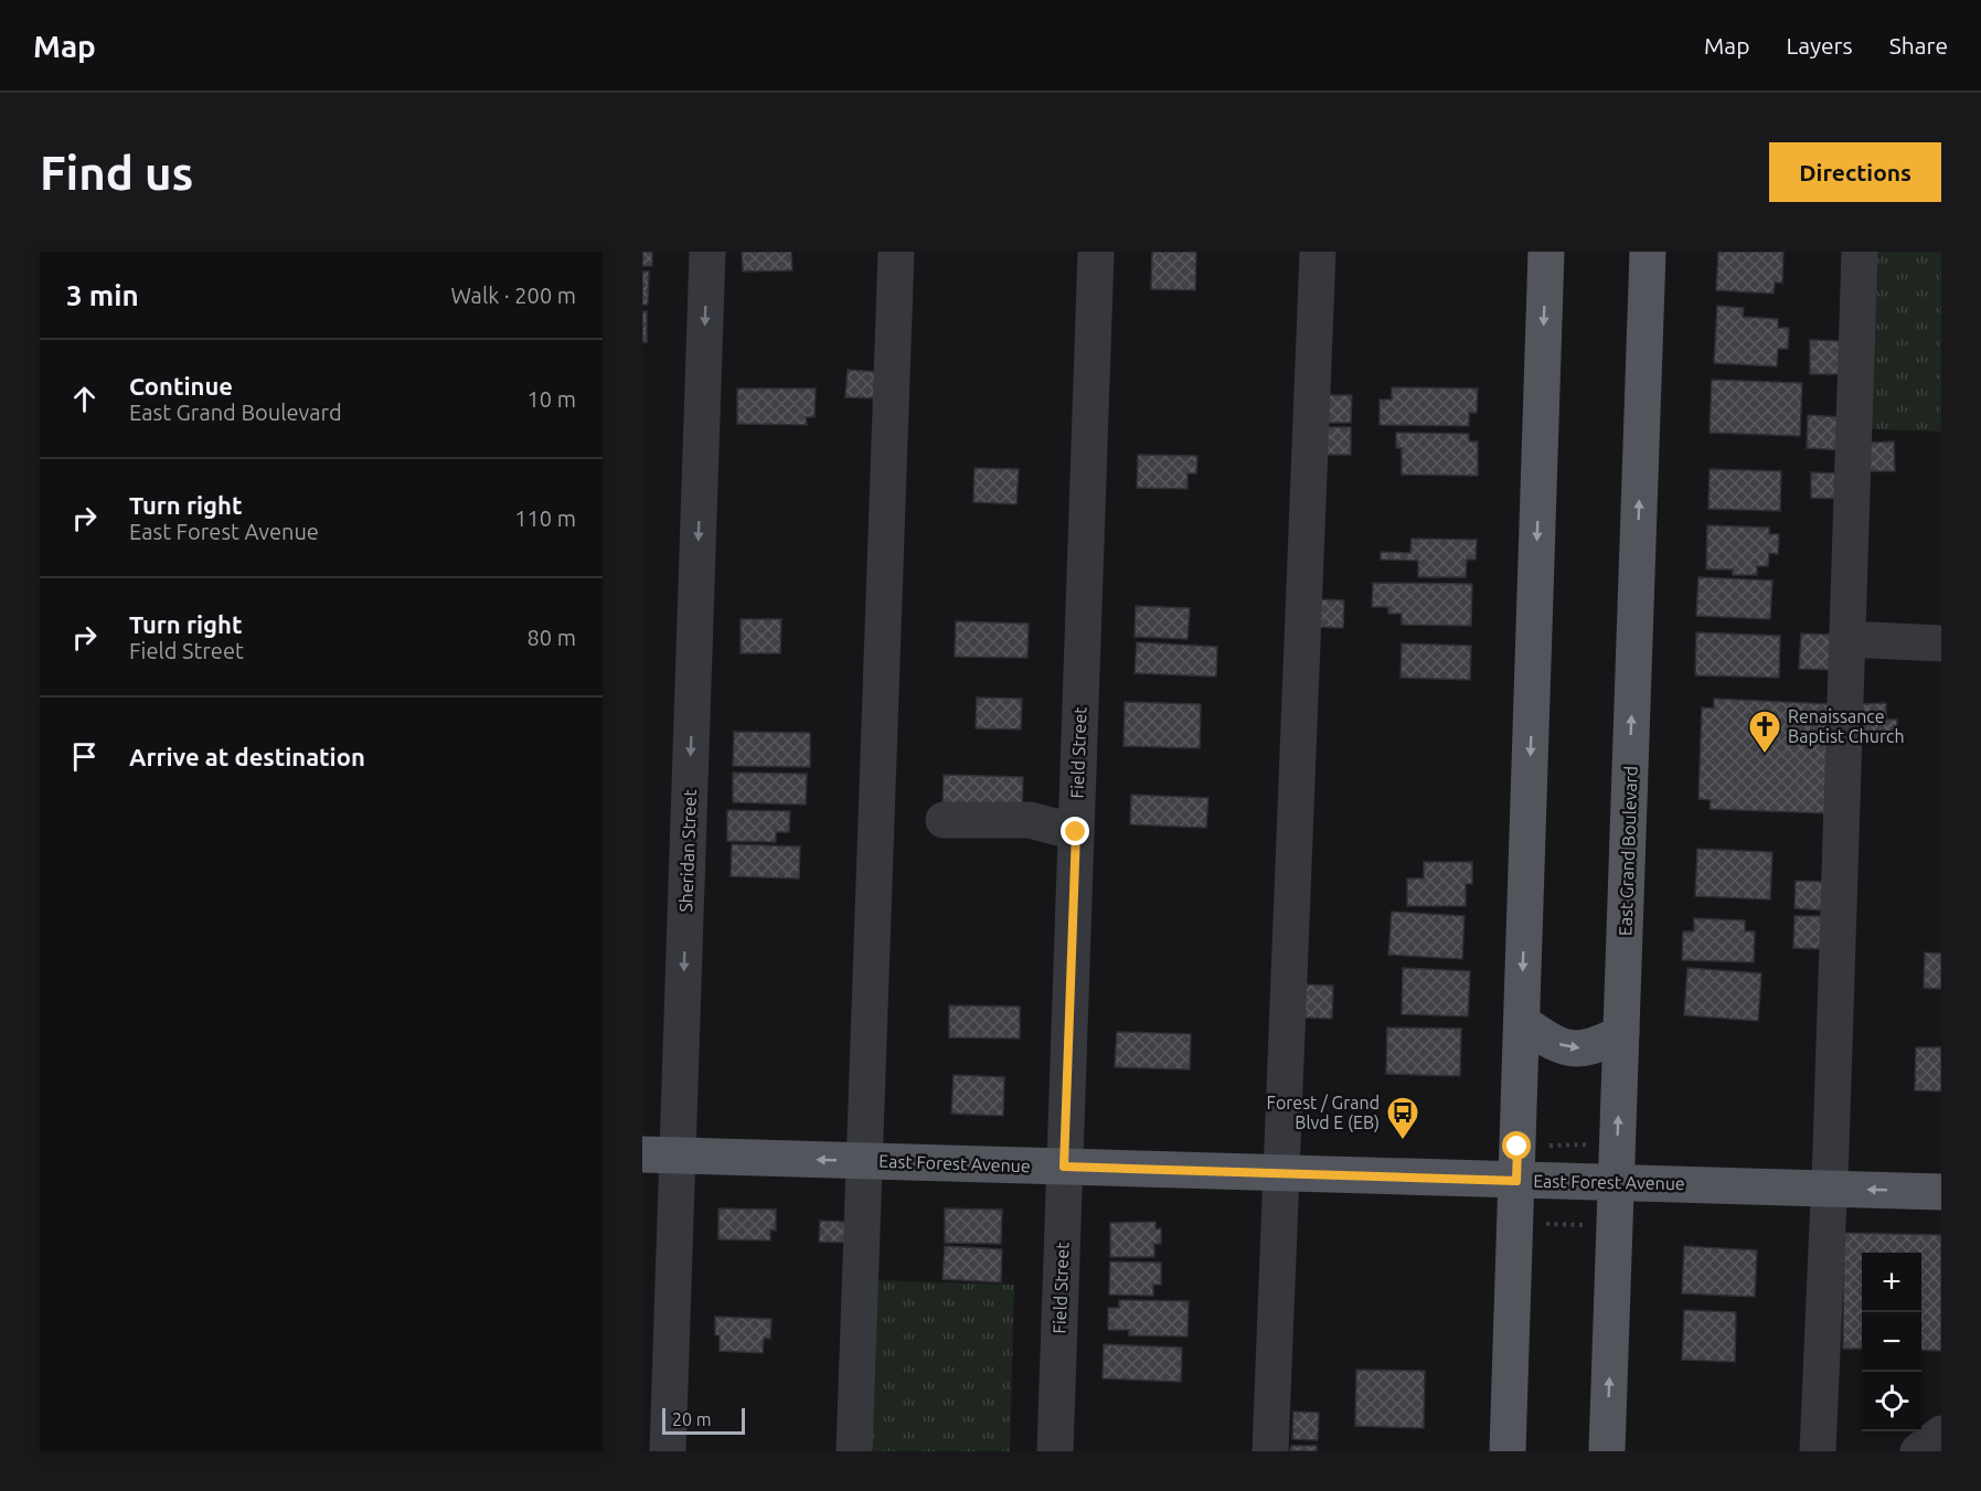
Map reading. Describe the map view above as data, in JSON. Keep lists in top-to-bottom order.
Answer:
{
  "streets": {
    "main road": ["East Grand Boulevard", "East Forest Avenue"],
    "street": ["Field Street", "Sheridan Street"]
  },
  "crossings": [
    ["Field Street", "East Forest Avenue"],
    ["Sheridan Street", "East Forest Avenue"],
    ["East Grand Boulevard", "East Forest Avenue"]
  ],
  "places": {
    "church": ["Renaissance Baptist Church"],
    "bus stop": ["Forest / Grand Blvd E (EB)"]
  },
  "scale_bar": "20 m",
  "page": {
    "header": "Map",
    "nav": ["Map", "Layers", "Share"],
    "buttons": "Directions",
    "title": "Find us",
    "heading": ["3 min", "Walk · 200 m"],
    "list": [
      ["Continue", "East Grand Boulevard", "10 m"],
      ["Turn right", "East Forest Avenue", "110 m"],
      ["Turn right", "Field Street", "80 m"],
      "Arrive at destination"
    ],
    "map_buttons": ["+", "−"],
    "scale": "20 m"
  }
}
